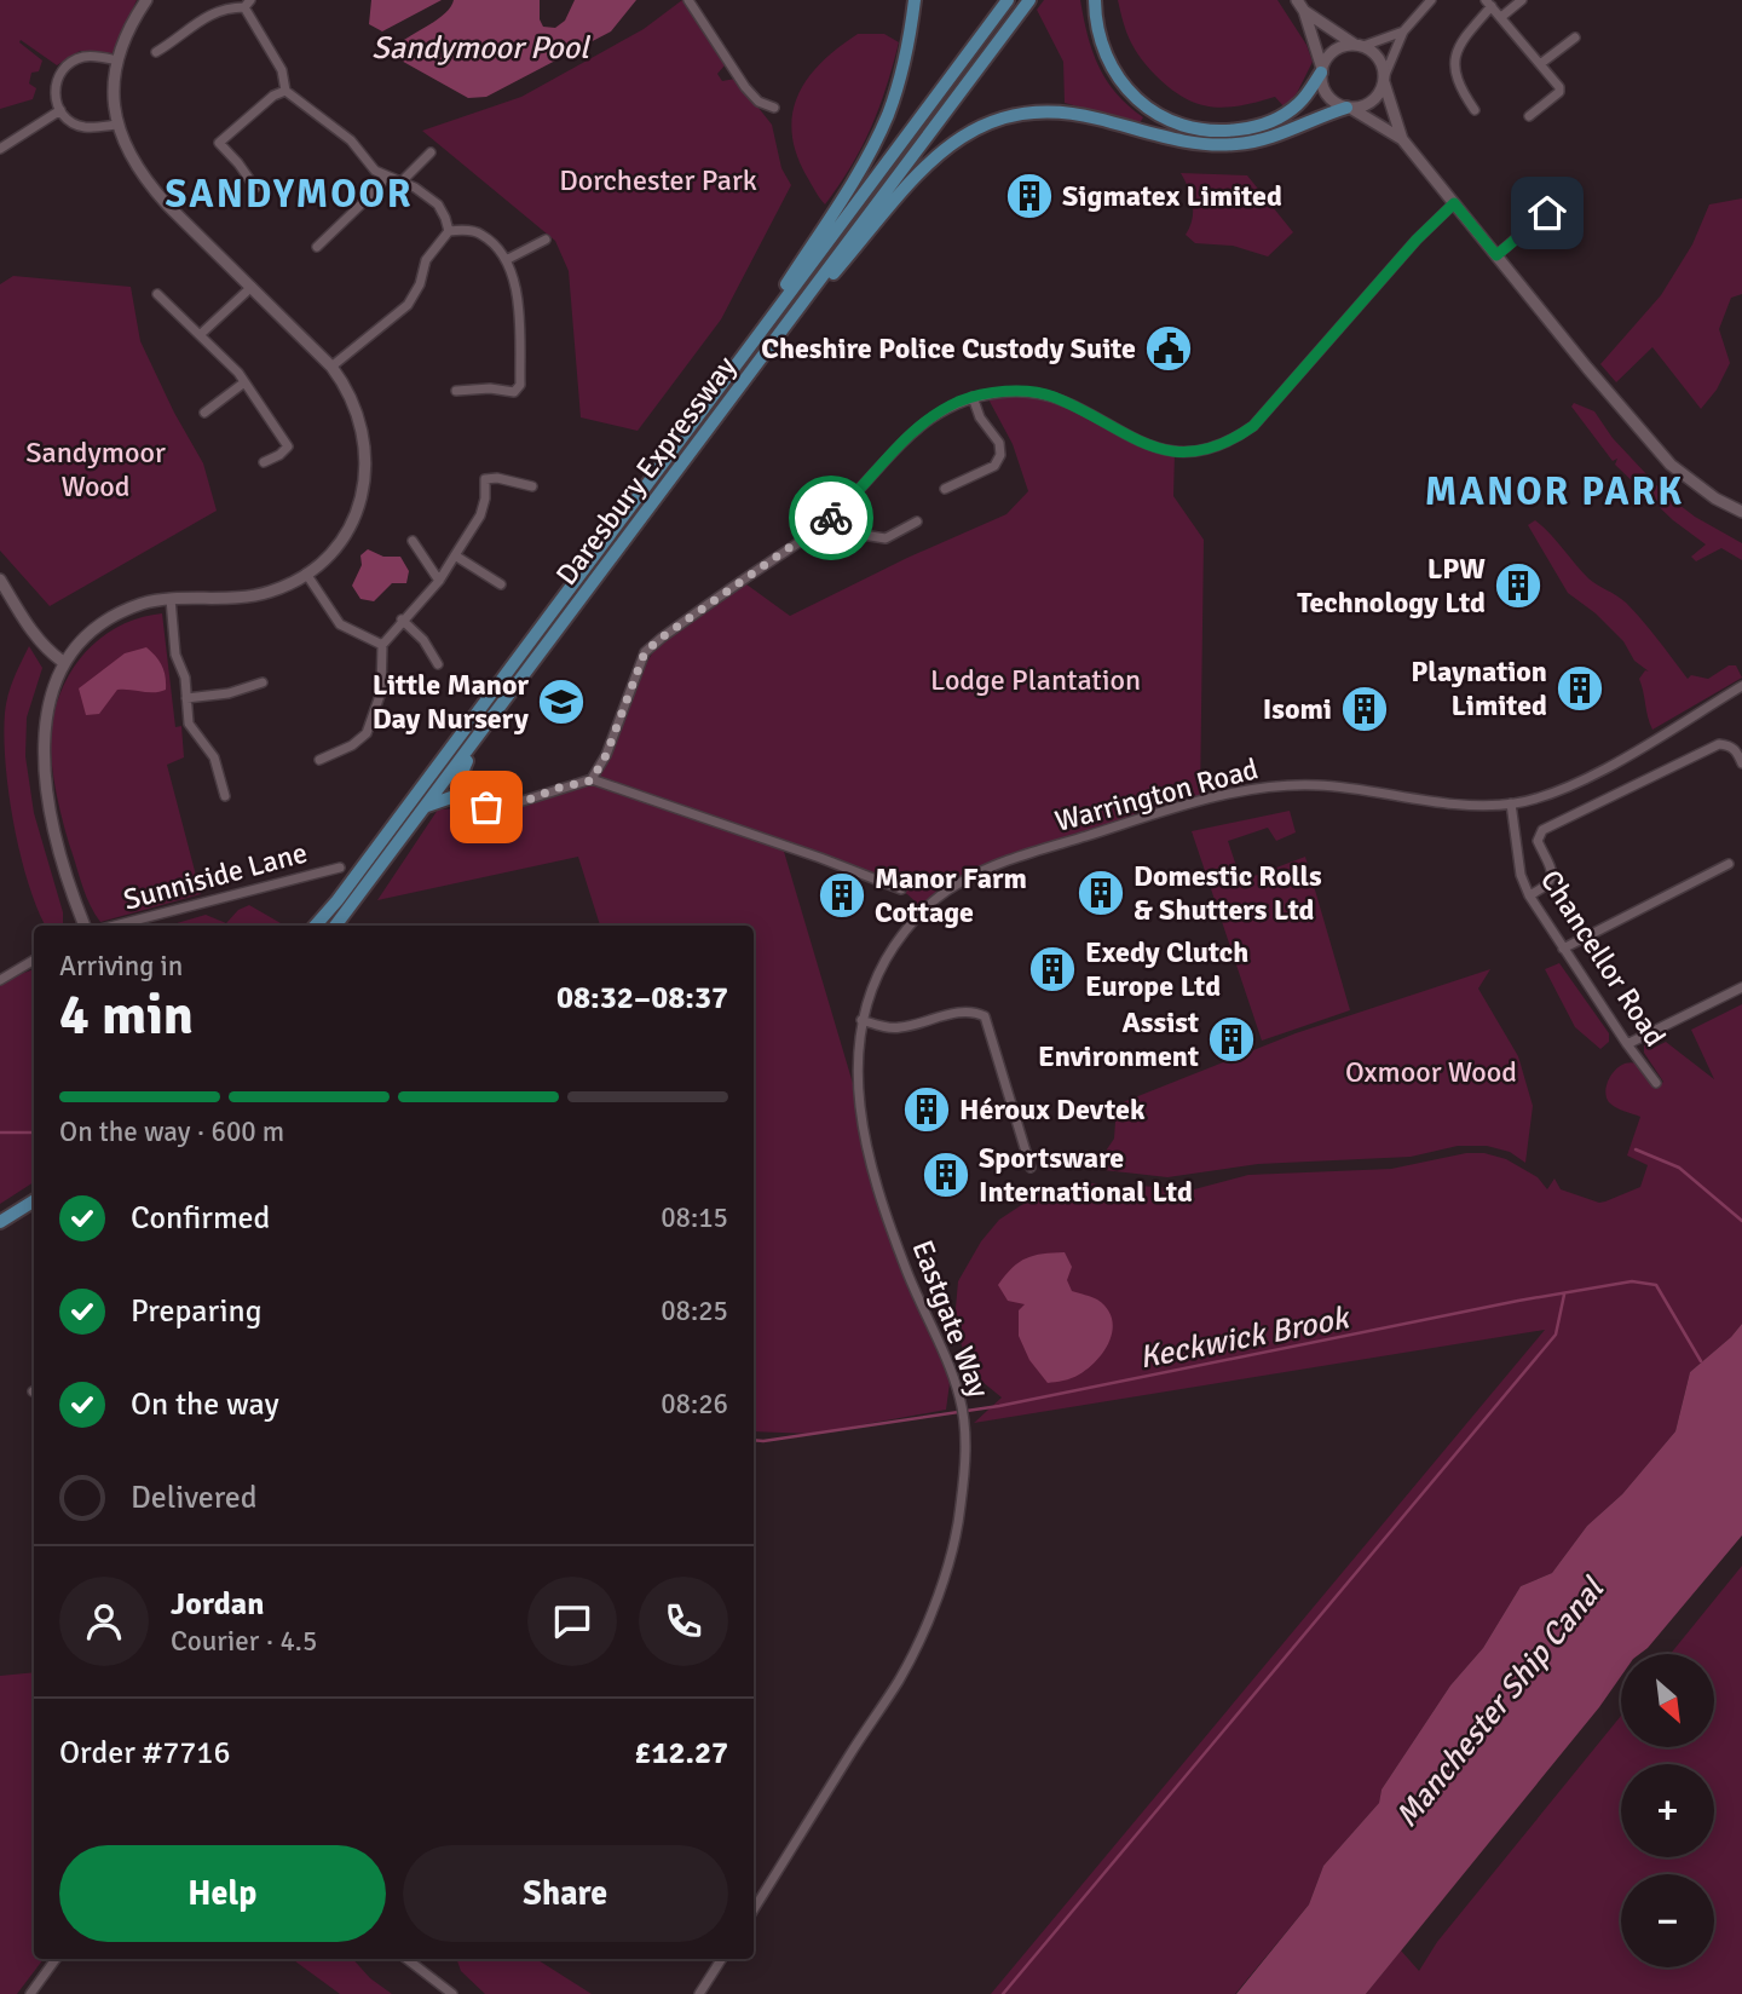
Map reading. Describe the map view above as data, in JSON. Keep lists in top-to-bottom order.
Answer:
{
  "streets": {
    "main road": ["Daresbury Expressway"],
    "street": [
      "Warrington Road",
      "Sunniside Lane",
      "Chancellor Road",
      "Eastgate Way"
    ]
  },
  "crossings": [
    ["Warrington Road", "Chancellor Road"],
    ["Warrington Road", "Eastgate Way"]
  ],
  "districts": ["SANDYMOOR", "MANOR PARK"],
  "water": ["Sandymoor Pool", "Keckwick Brook", "Manchester Ship Canal"],
  "parks": [
    "Dorchester Park",
    "Sandymoor Wood",
    "Lodge Plantation",
    "Oxmoor Wood"
  ],
  "places": {
    "building": [
      "Sigmatex Limited",
      "LPW Technology Ltd",
      "Playnation Limited",
      "Isomi",
      "Domestic Rolls & Shutters Ltd",
      "Manor Farm Cottage",
      "Exedy Clutch Europe Ltd",
      "Assist Environment",
      "Héroux Devtek",
      "Sportsware International Ltd"
    ],
    "public building": ["Cheshire Police Custody Suite"],
    "school or university": ["Little Manor Day Nursery"]
  },
  "north": "bottom right",
  "page": {
    "heading": ["4 min", "Arriving in", "08:32–08:37"],
    "panel": [
      "Jordan",
      "Courier · 4.5",
      "Order #7716",
      "£12.27"
    ],
    "bar": "On the way · 600 m",
    "list": [
      ["Confirmed", "08:15"],
      ["Preparing", "08:25"],
      ["On the way", "08:26"],
      "Delivered"
    ],
    "map_buttons": ["+", "−"],
    "buttons": ["Help", "Share"]
  }
}
